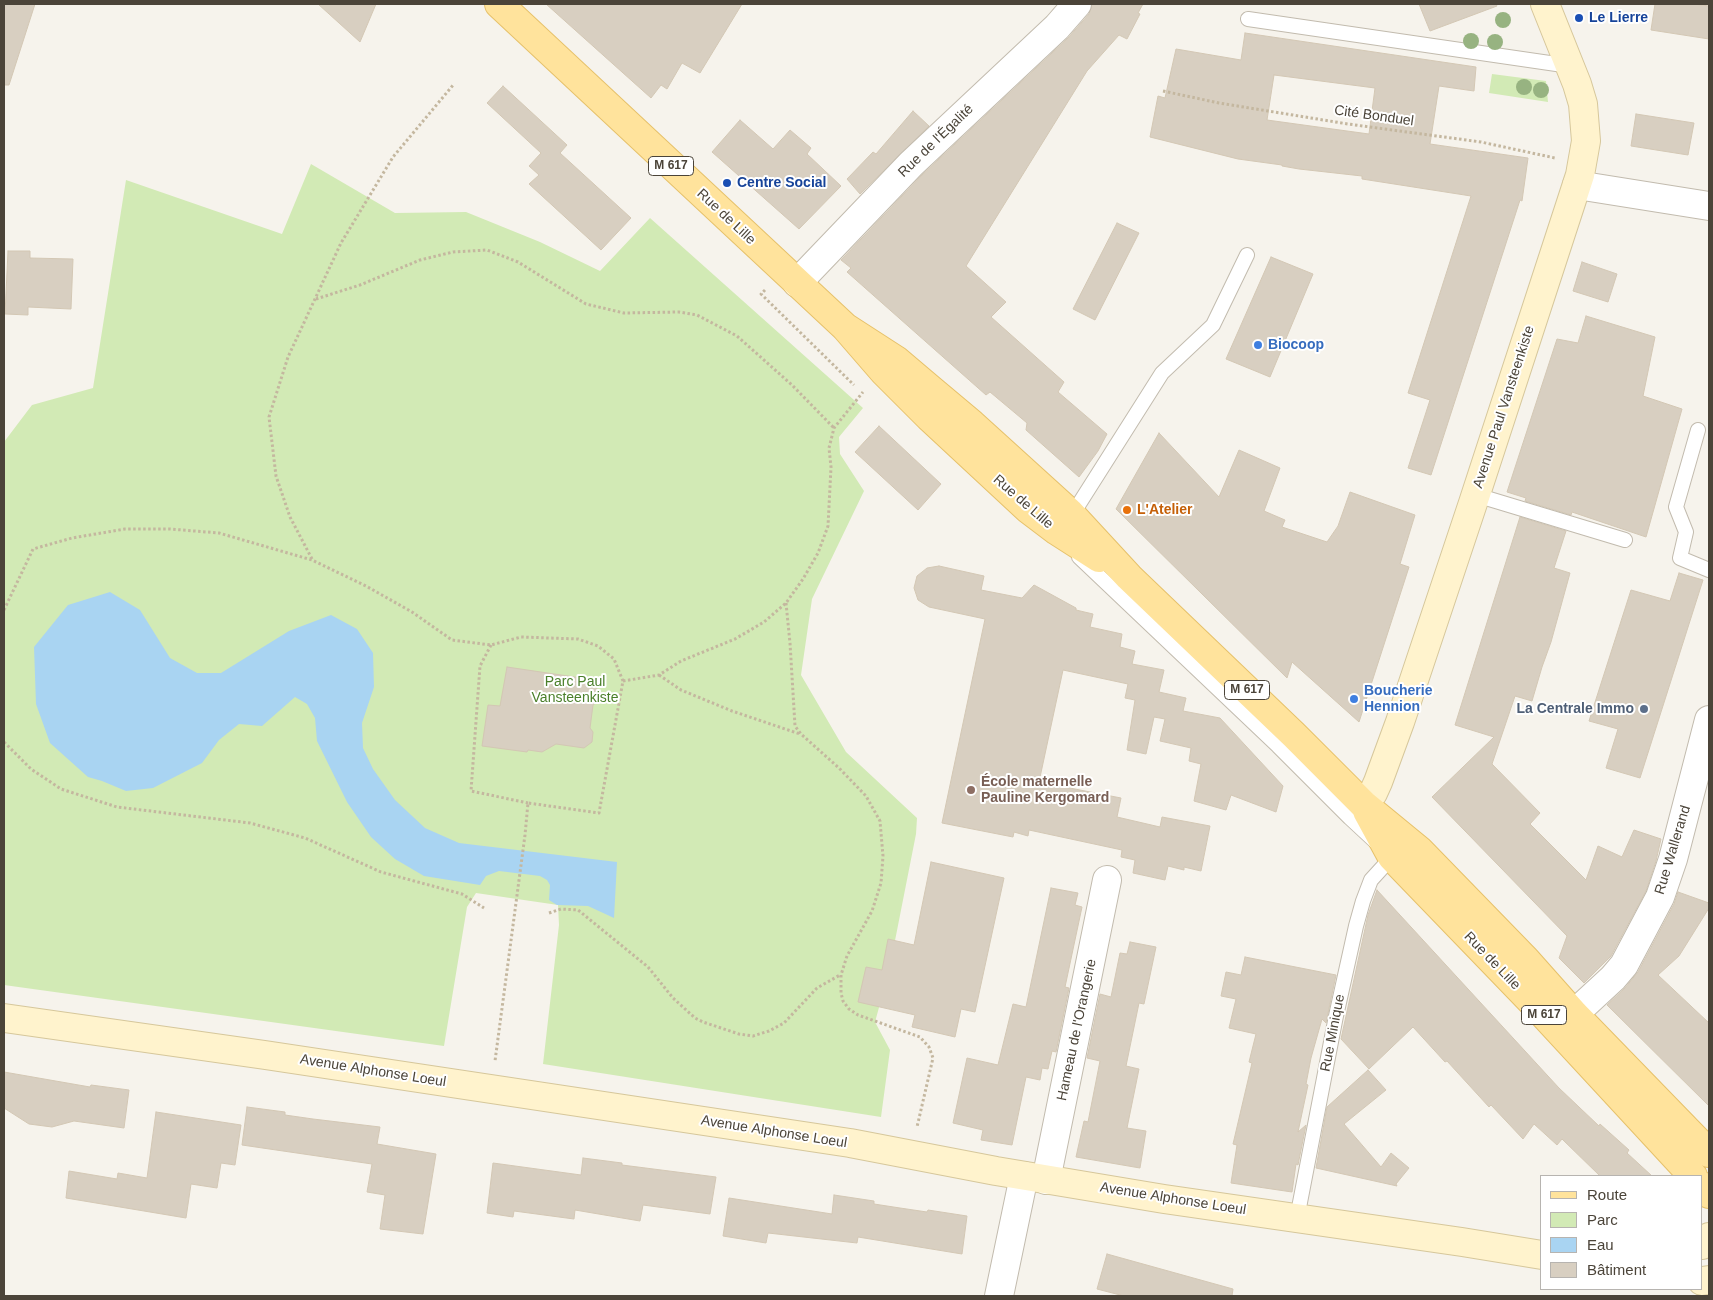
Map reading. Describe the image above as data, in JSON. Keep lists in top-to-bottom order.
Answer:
{
  "streets": {
    "main road": [
      "M 617",
      "Rue de Lille",
      "Avenue Paul Vansteenkiste",
      "Avenue Alphonse Loeul"
    ],
    "street": ["Rue de l'Égalité", "Rue Wallerand", "Hameau de l'Orangerie"],
    "lane": ["Rue Minique"],
    "path": ["Cité Bonduel"]
  },
  "crossings": [
    ["Cité Bonduel", "Avenue Paul Vansteenkiste"],
    ["Rue de l'Égalité", "Rue de Lille"],
    ["Rue de Lille", "Avenue Paul Vansteenkiste"],
    ["Rue de Lille", "Rue Wallerand"],
    ["Rue de Lille", "Rue Minique"],
    ["Hameau de l'Orangerie", "Avenue Alphonse Loeul"],
    ["Rue Minique", "Avenue Alphonse Loeul"]
  ],
  "parks": ["Parc Paul Vansteenkiste"],
  "places": [
    "Le Lierre",
    "Centre Social",
    "Biocoop",
    "L'Atelier",
    "Boucherie Hennion",
    "La Centrale Immo",
    "École maternelle Pauline Kergomard"
  ],
  "legend": [
    "Route",
    "Parc",
    "Eau",
    "Bâtiment"
  ]
}
